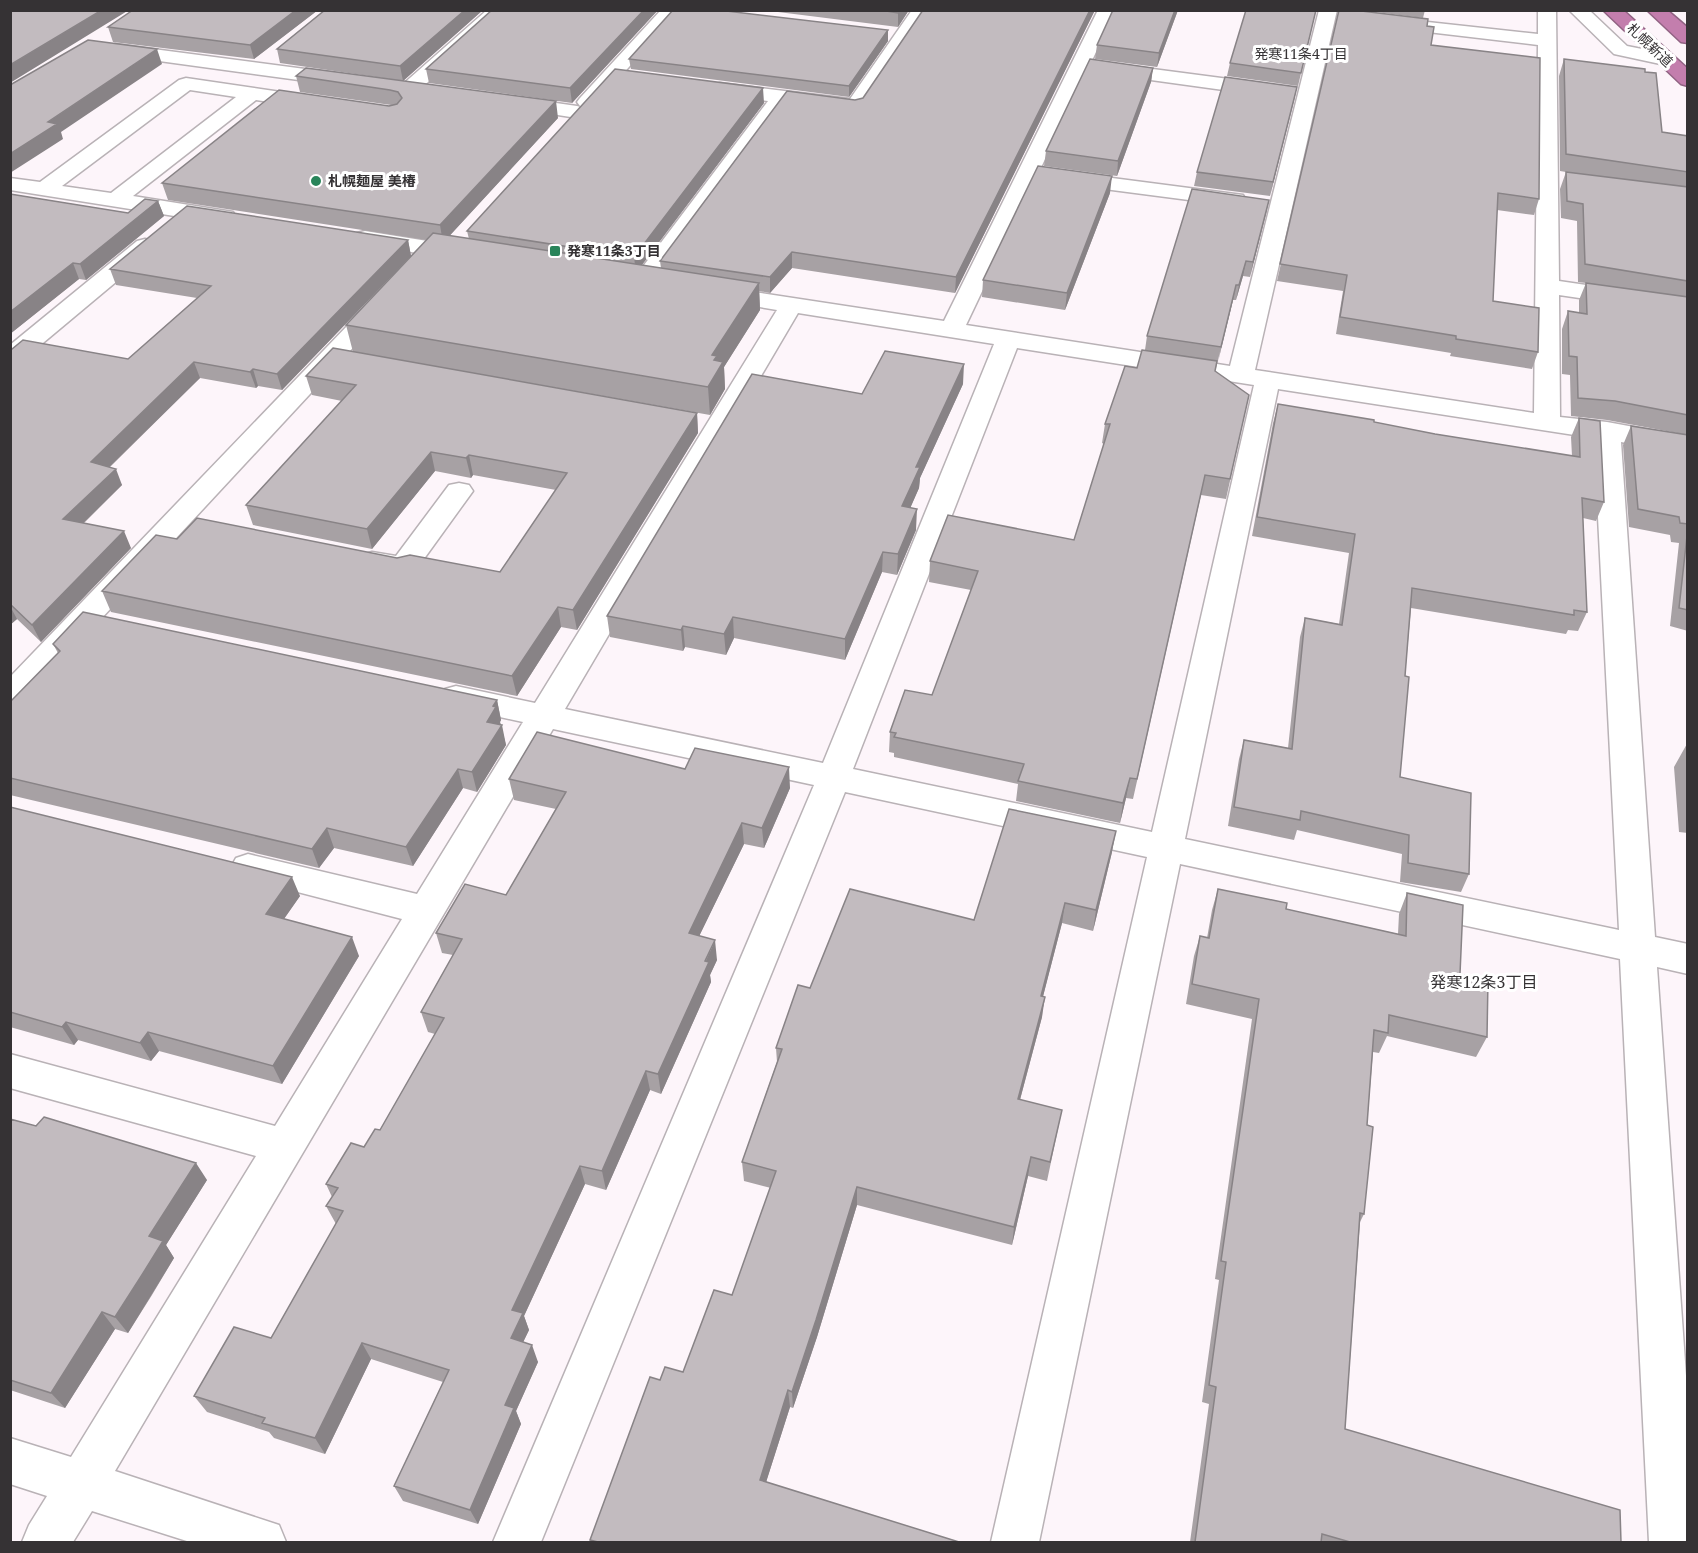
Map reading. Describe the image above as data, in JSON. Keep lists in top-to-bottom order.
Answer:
{
  "streets": {
    "highway": ["札幌新道"]
  },
  "districts": ["発寒11条4丁目", "発寒12条3丁目"],
  "places": {
    "other": ["札幌麺屋 美椿"],
    "transit": ["発寒11条3丁目"]
  }
}
